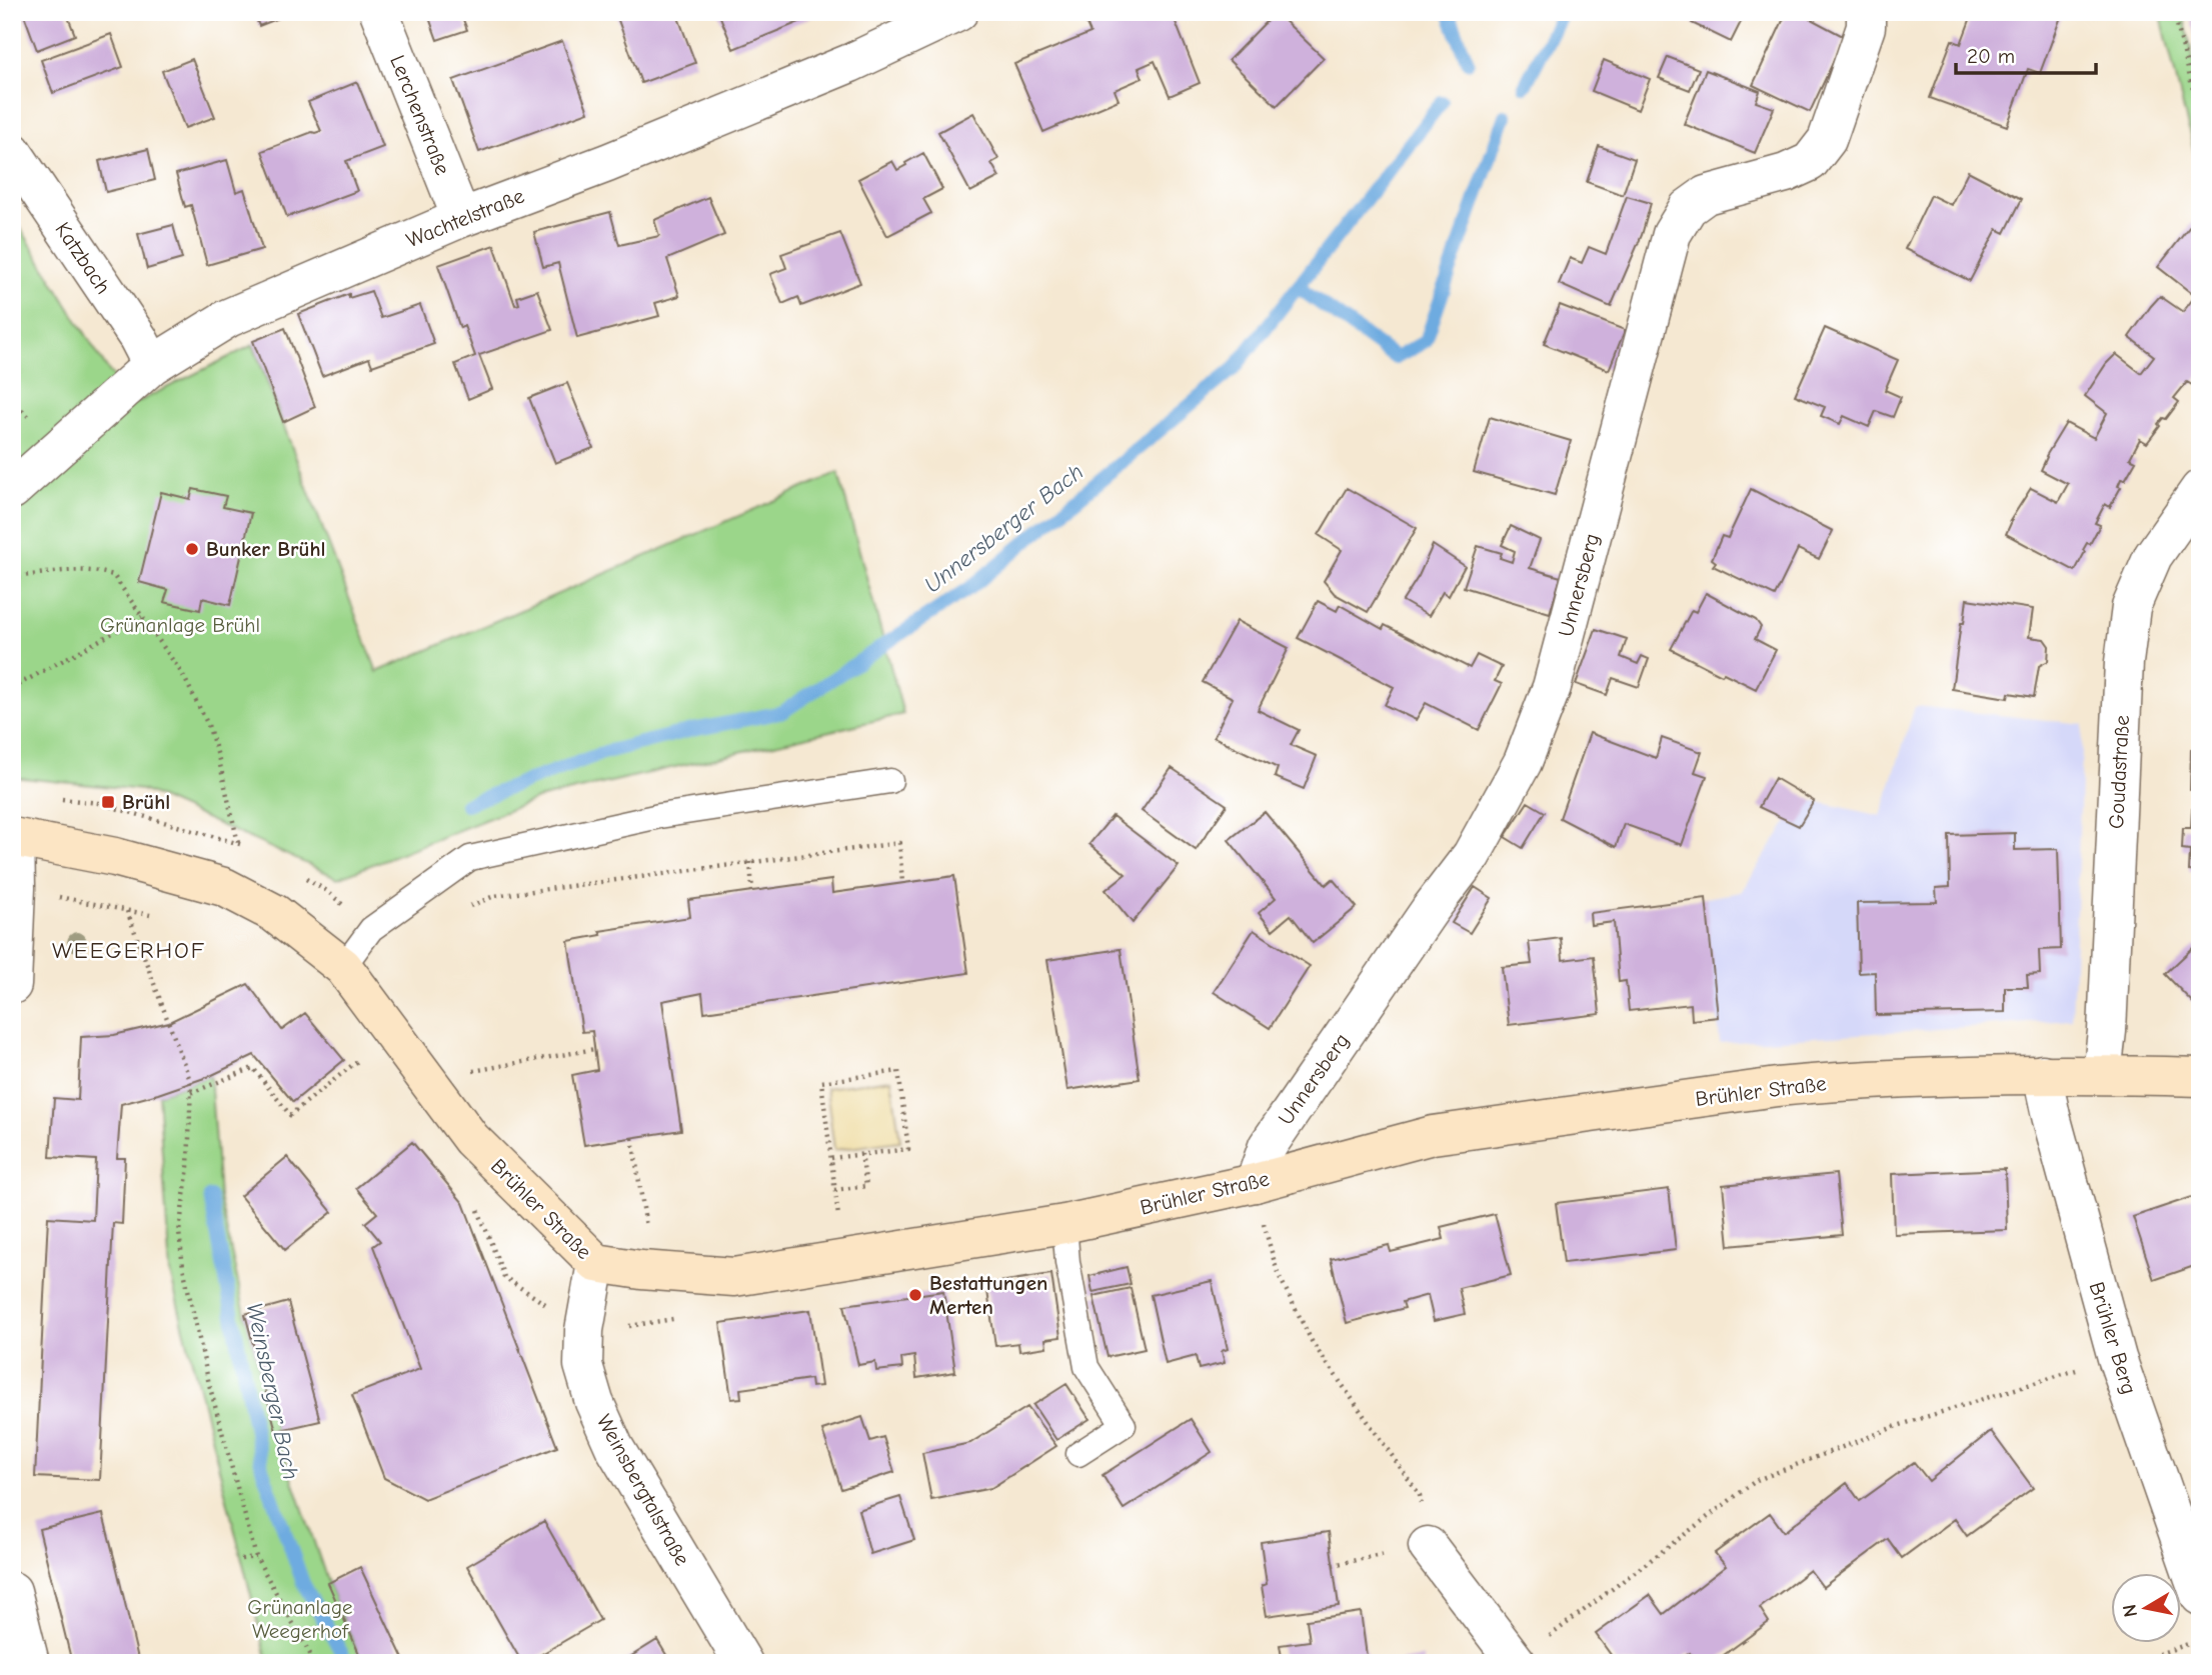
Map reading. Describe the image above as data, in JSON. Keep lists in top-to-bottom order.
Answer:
{
  "streets": {
    "main road": ["Brühler Straße"],
    "street": [
      "Lerchenstraße",
      "Wachtelstraße",
      "Katzbach",
      "Unnersberg",
      "Goudastraße",
      "Brühler Berg",
      "Weinsbergtalstraße"
    ]
  },
  "crossings": [
    ["Lerchenstraße", "Wachtelstraße"],
    ["Wachtelstraße", "Katzbach"],
    ["Unnersberg", "Brühler Straße"],
    ["Goudastraße", "Brühler Straße"],
    ["Brühler Straße", "Brühler Berg"],
    ["Brühler Straße", "Weinsbergtalstraße"]
  ],
  "districts": ["WEEGERHOF"],
  "water": ["Unnersberger Bach", "Weinsberger Bach"],
  "parks": ["Grünanlage Brühl", "Grünanlage Weegerhof"],
  "places": {
    "other": ["Bunker Brühl", "Bestattungen Merten"],
    "transit": ["Brühl"]
  },
  "scale_bar": "20 m",
  "north": "left"
}
